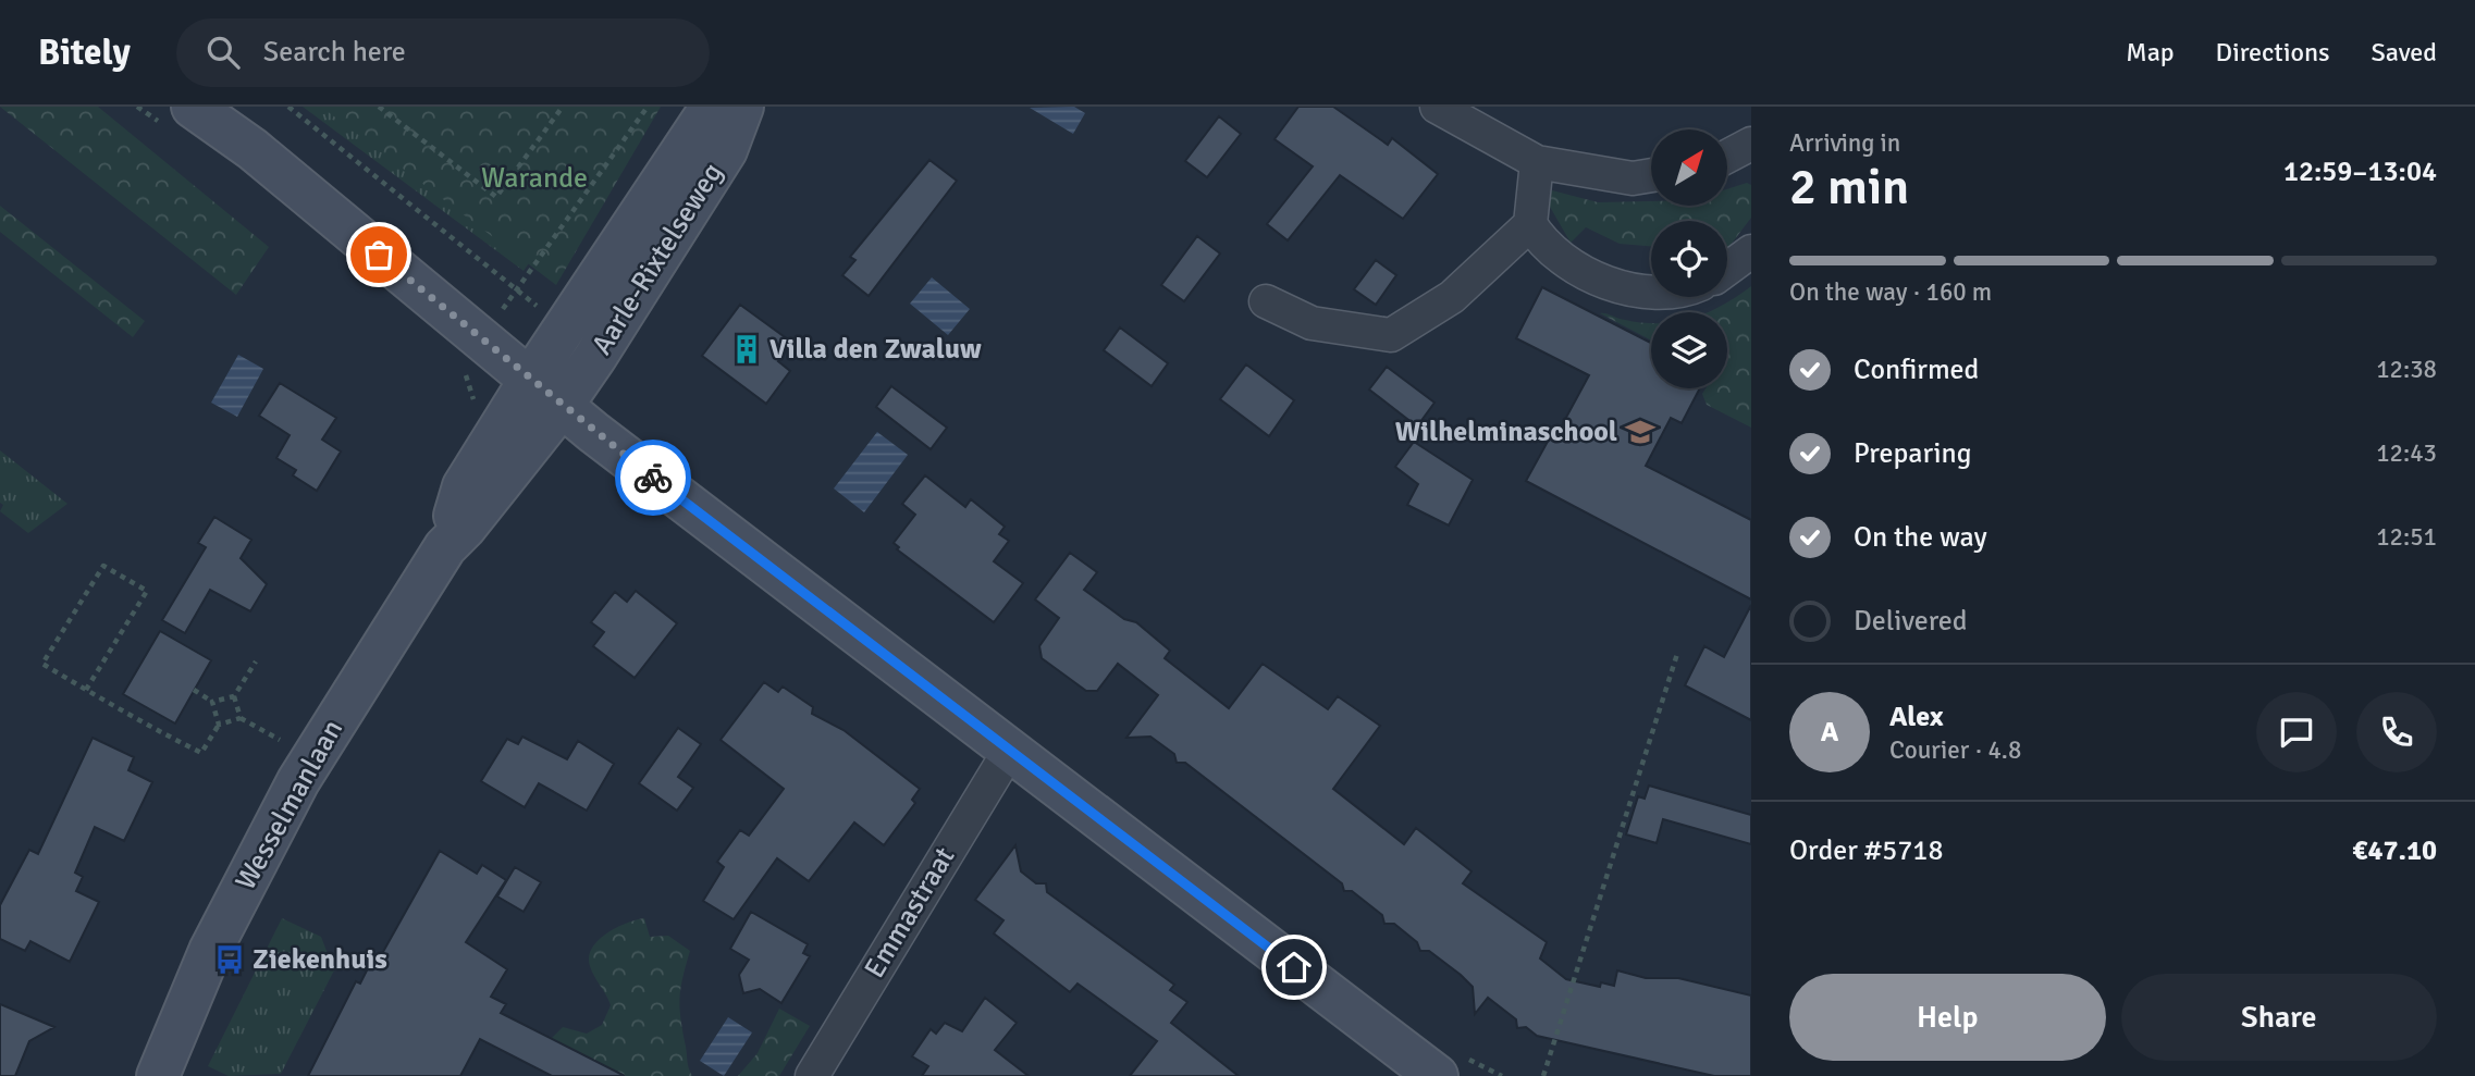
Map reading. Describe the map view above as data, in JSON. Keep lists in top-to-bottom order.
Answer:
{
  "streets": {
    "street": ["Aarle-Rixtelseweg", "Wesselmanlaan", "Emmastraat"]
  },
  "crossings": [
    ["Aarle-Rixtelseweg", "Wesselmanlaan"]
  ],
  "parks": ["Warande"],
  "places": {
    "building": ["Villa den Zwaluw"],
    "school or university": ["Wilhelminaschool"],
    "bus stop": ["Ziekenhuis"]
  },
  "north": "top right",
  "page": {
    "header": "Bitely",
    "search": "Search here",
    "nav": ["Map", "Directions", "Saved"],
    "heading": ["2 min", "Arriving in", "12:59–13:04"],
    "panel": [
      "Alex",
      "Courier · 4.8",
      "Order #5718",
      "€47.10"
    ],
    "bar": "On the way · 160 m",
    "list": [
      ["Confirmed", "12:38"],
      ["Preparing", "12:43"],
      ["On the way", "12:51"],
      "Delivered"
    ],
    "round": "A",
    "buttons": ["Help", "Share"]
  }
}
